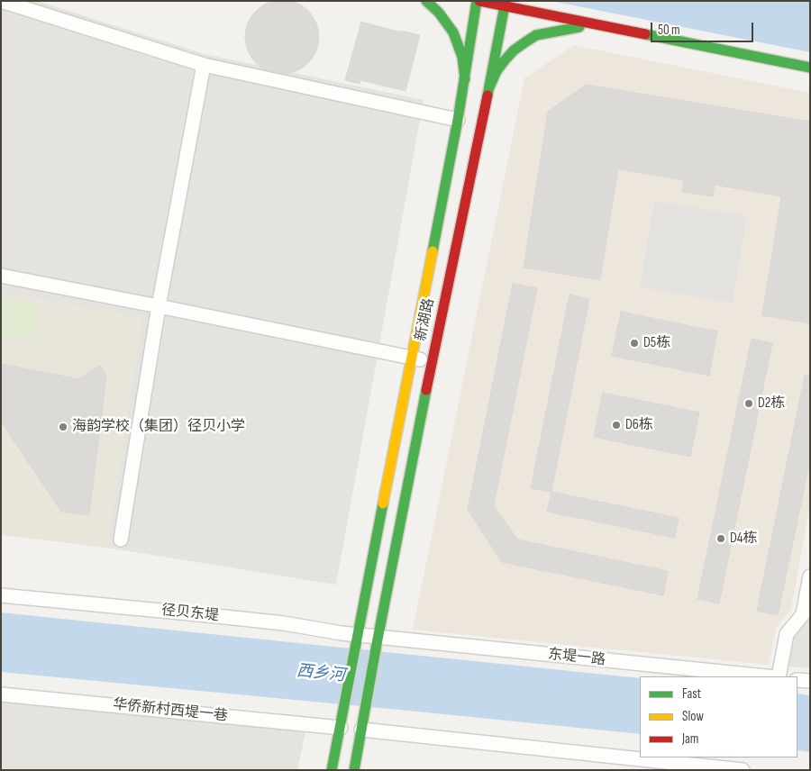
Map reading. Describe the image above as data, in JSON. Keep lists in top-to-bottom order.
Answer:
{
  "streets": {
    "main road": ["新湖路"],
    "street": ["径贝东堤", "东堤一路", "华侨新村西堤一巷"]
  },
  "crossings": [
    ["新湖路", "径贝东堤"],
    ["新湖路", "东堤一路"],
    ["新湖路", "华侨新村西堤一巷"],
    ["径贝东堤", "东堤一路"]
  ],
  "water": ["西乡河"],
  "places": [
    "D5栋",
    "D2栋",
    "D6栋",
    "海韵学校（集团）径贝小学",
    "D4栋"
  ],
  "legend": ["Fast", "Slow", "Jam"],
  "scale_bar": "50 m"
}
